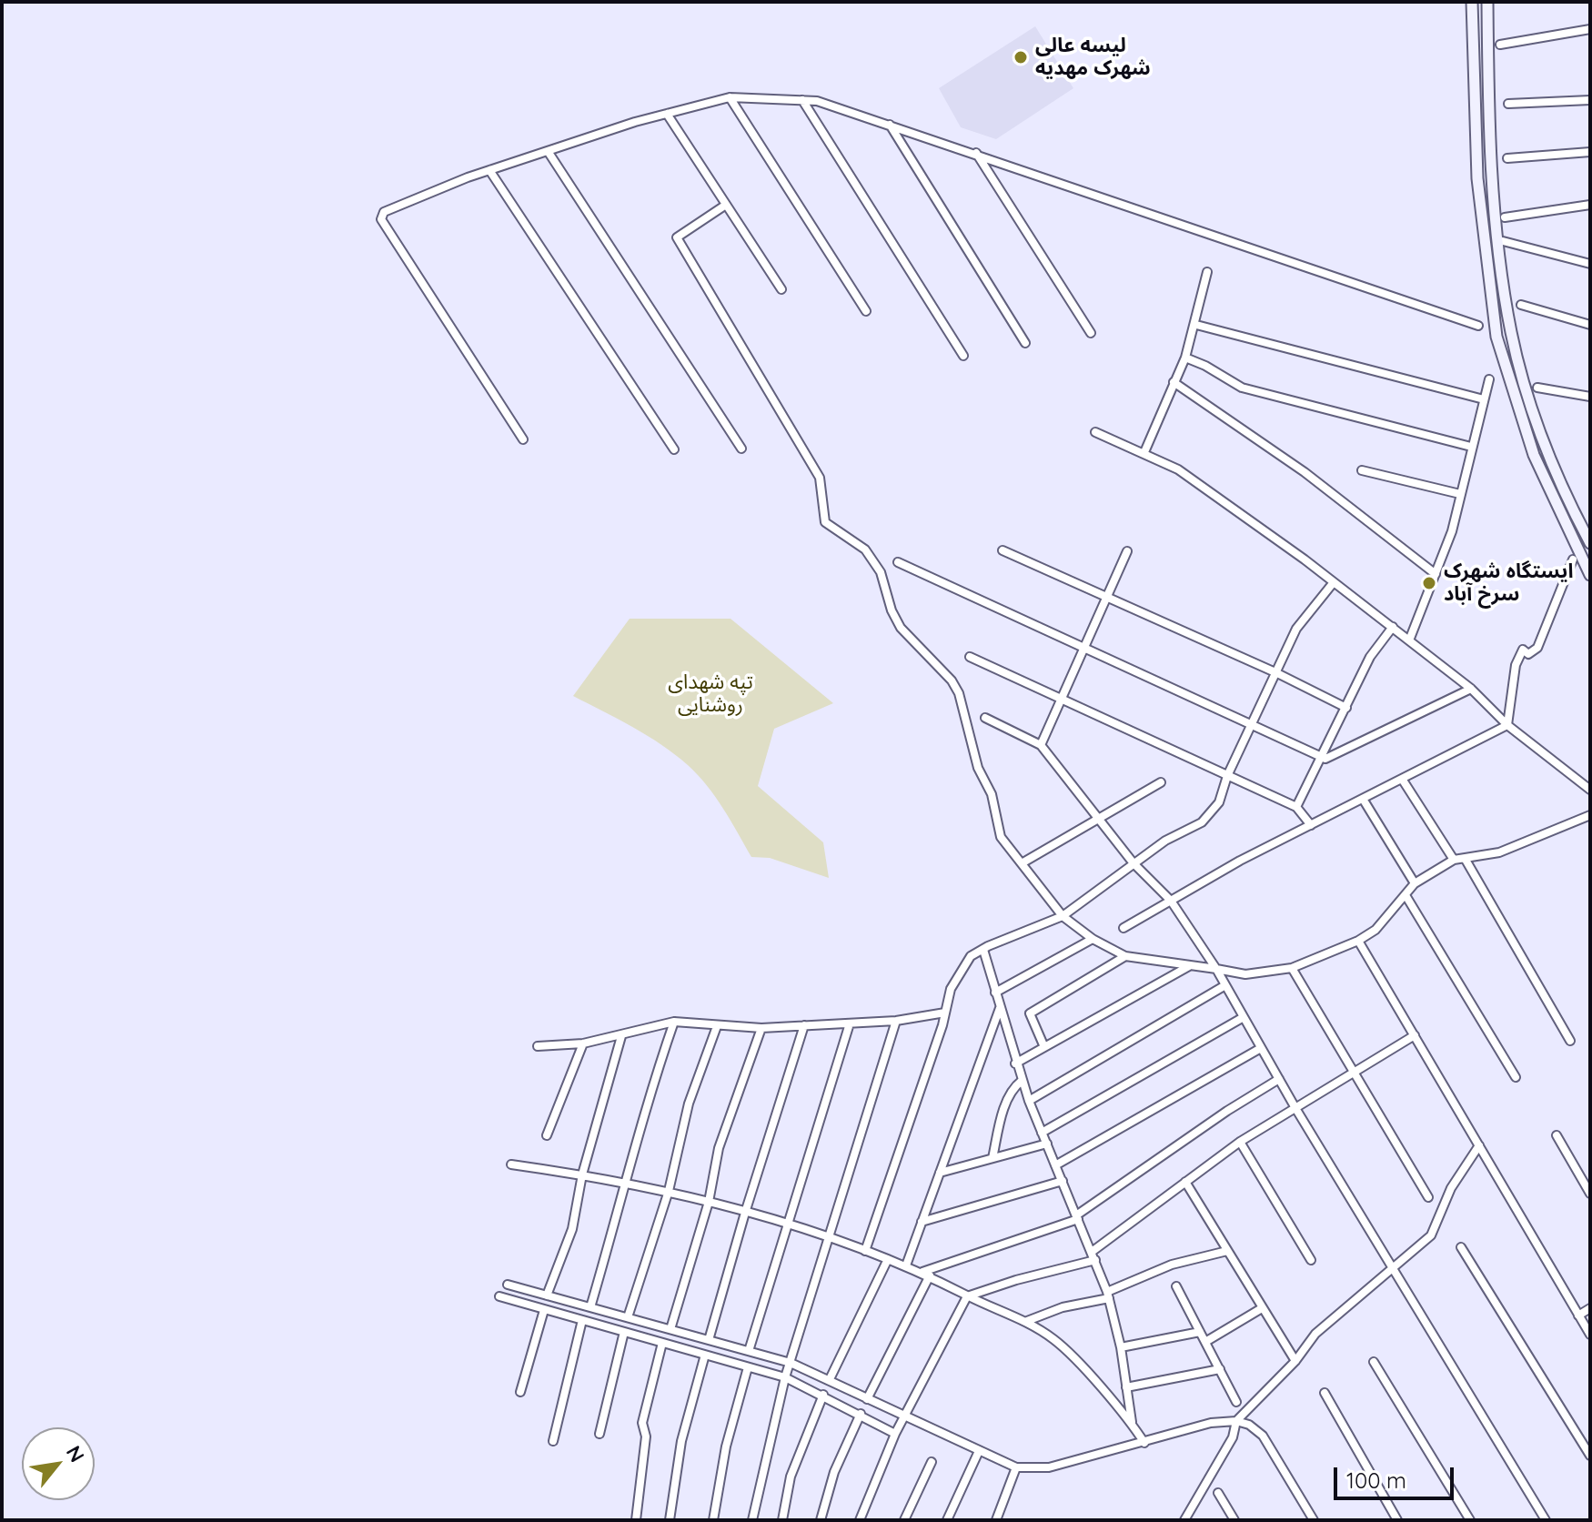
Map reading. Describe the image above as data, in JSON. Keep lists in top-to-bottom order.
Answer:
{
  "parks": ["تپه شهدای روشنایی"],
  "places": ["لیسه عالی شهرک مهدیه", "ایستگاه شهرک سرخ آباد"],
  "scale_bar": "100 m",
  "north": "top right"
}
